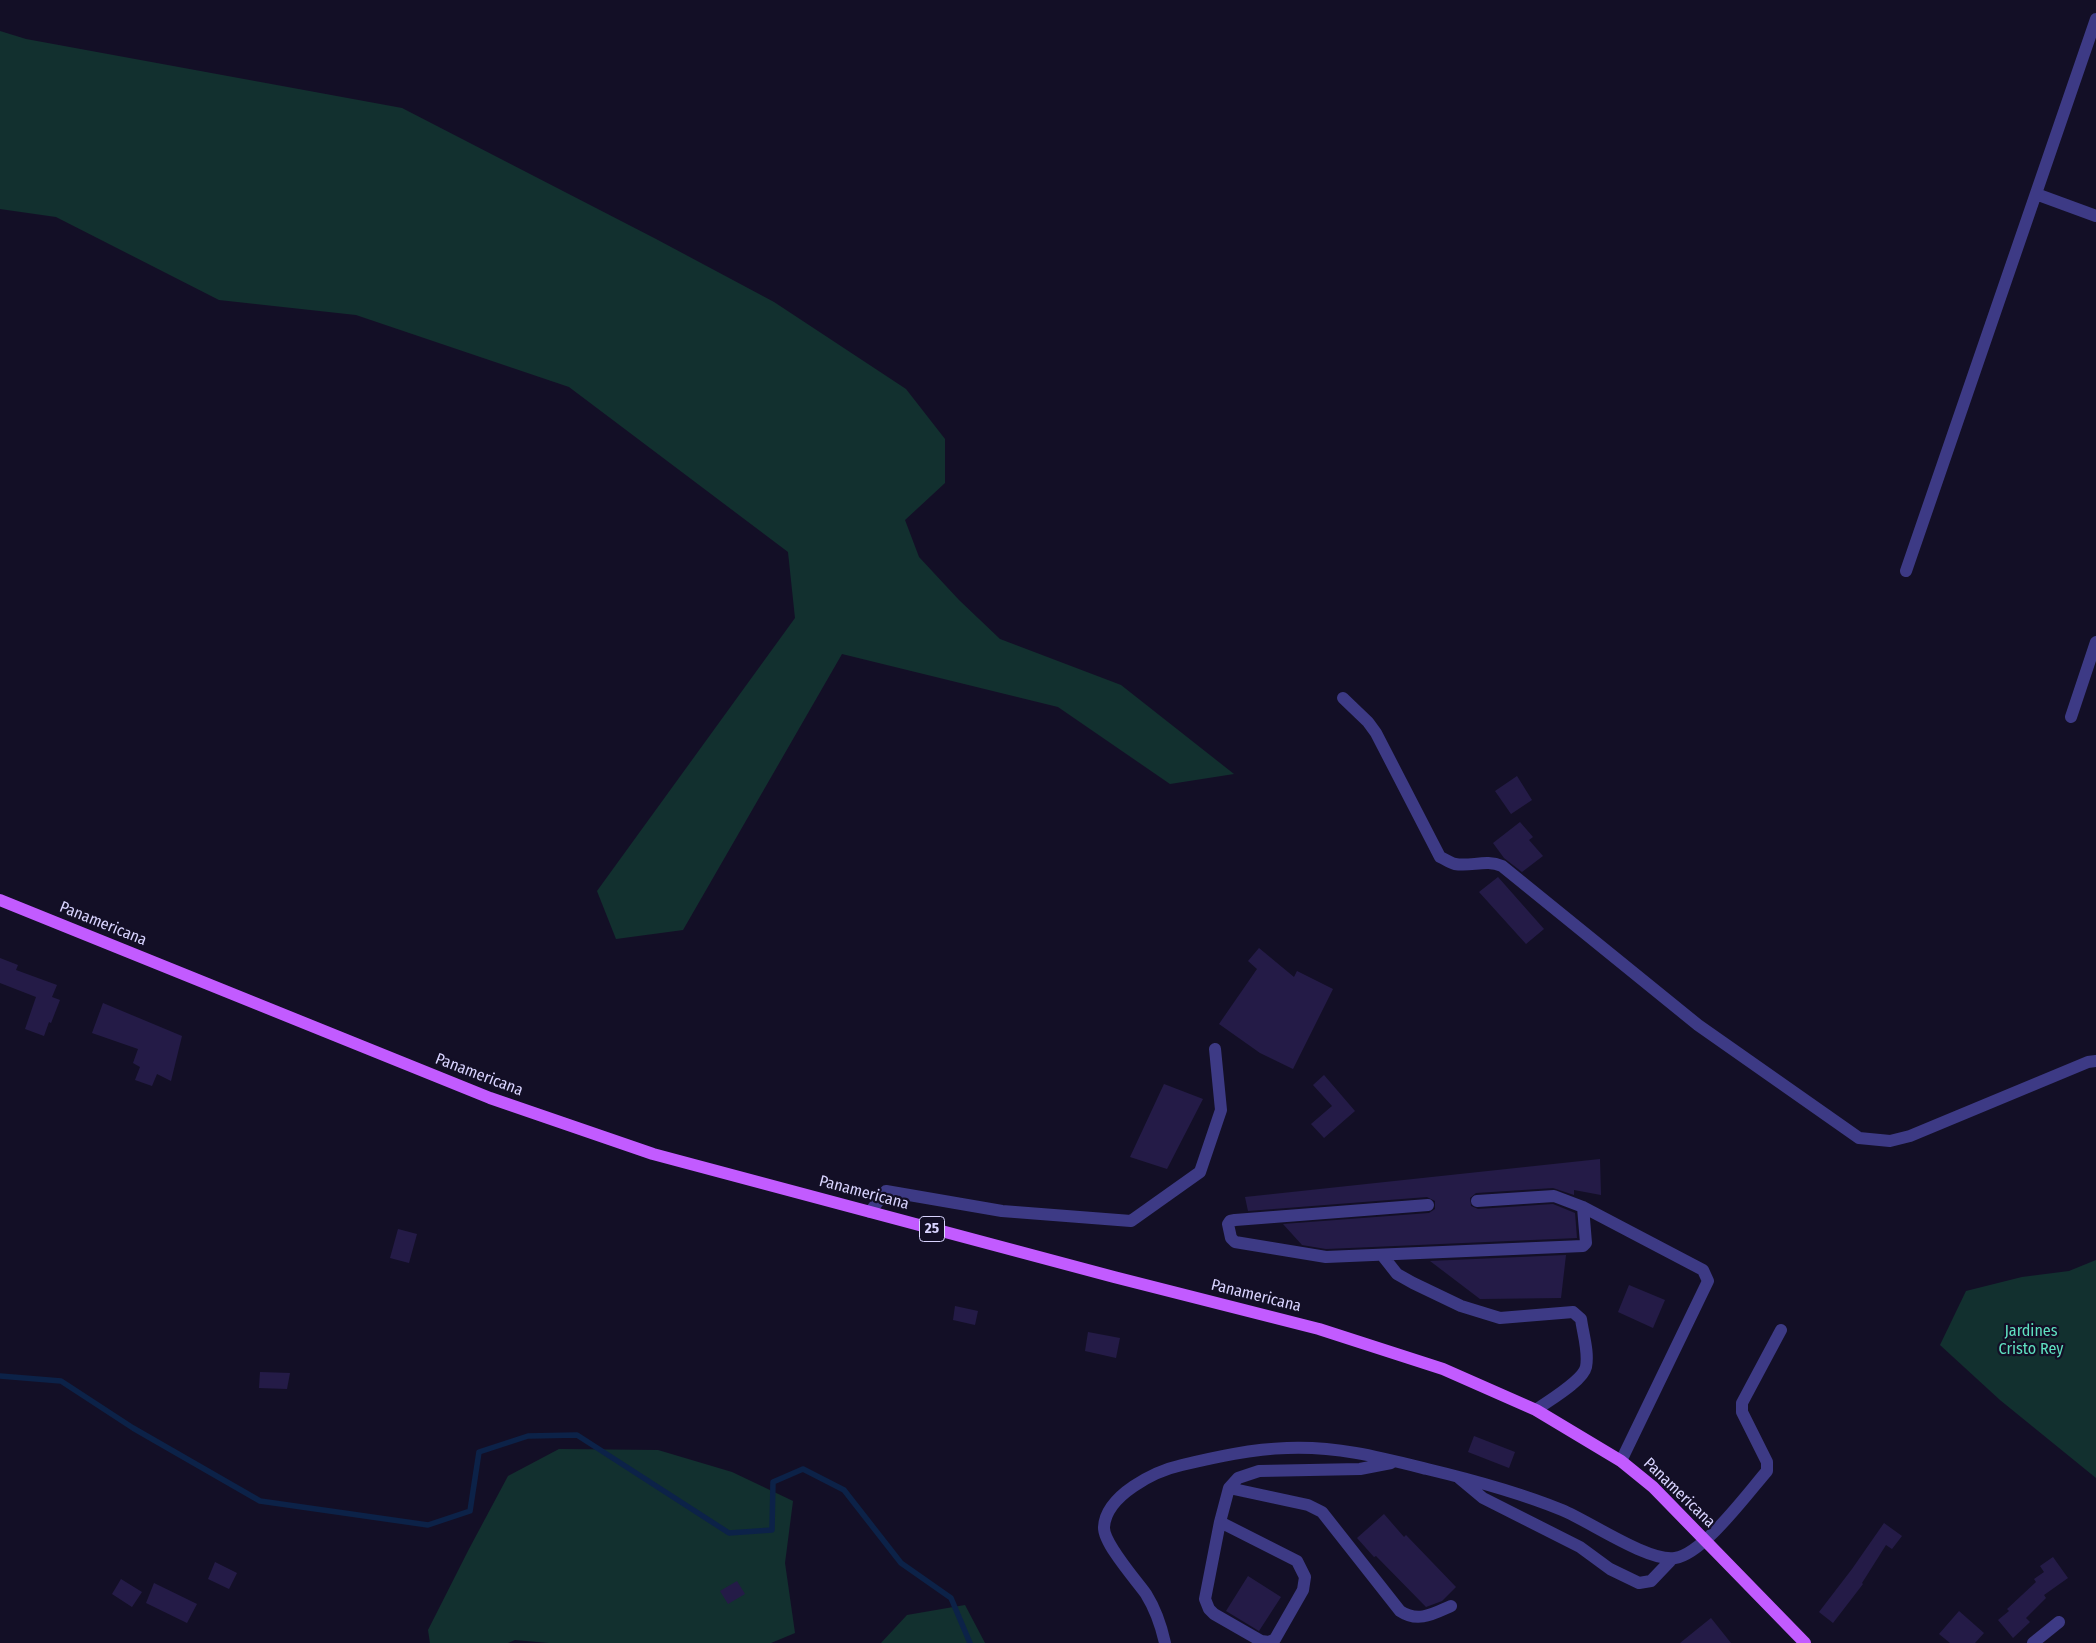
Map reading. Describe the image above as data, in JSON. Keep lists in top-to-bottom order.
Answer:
{
  "streets": {
    "main road": ["Panamericana", "25"]
  },
  "parks": ["Jardines Cristo Rey"]
}
